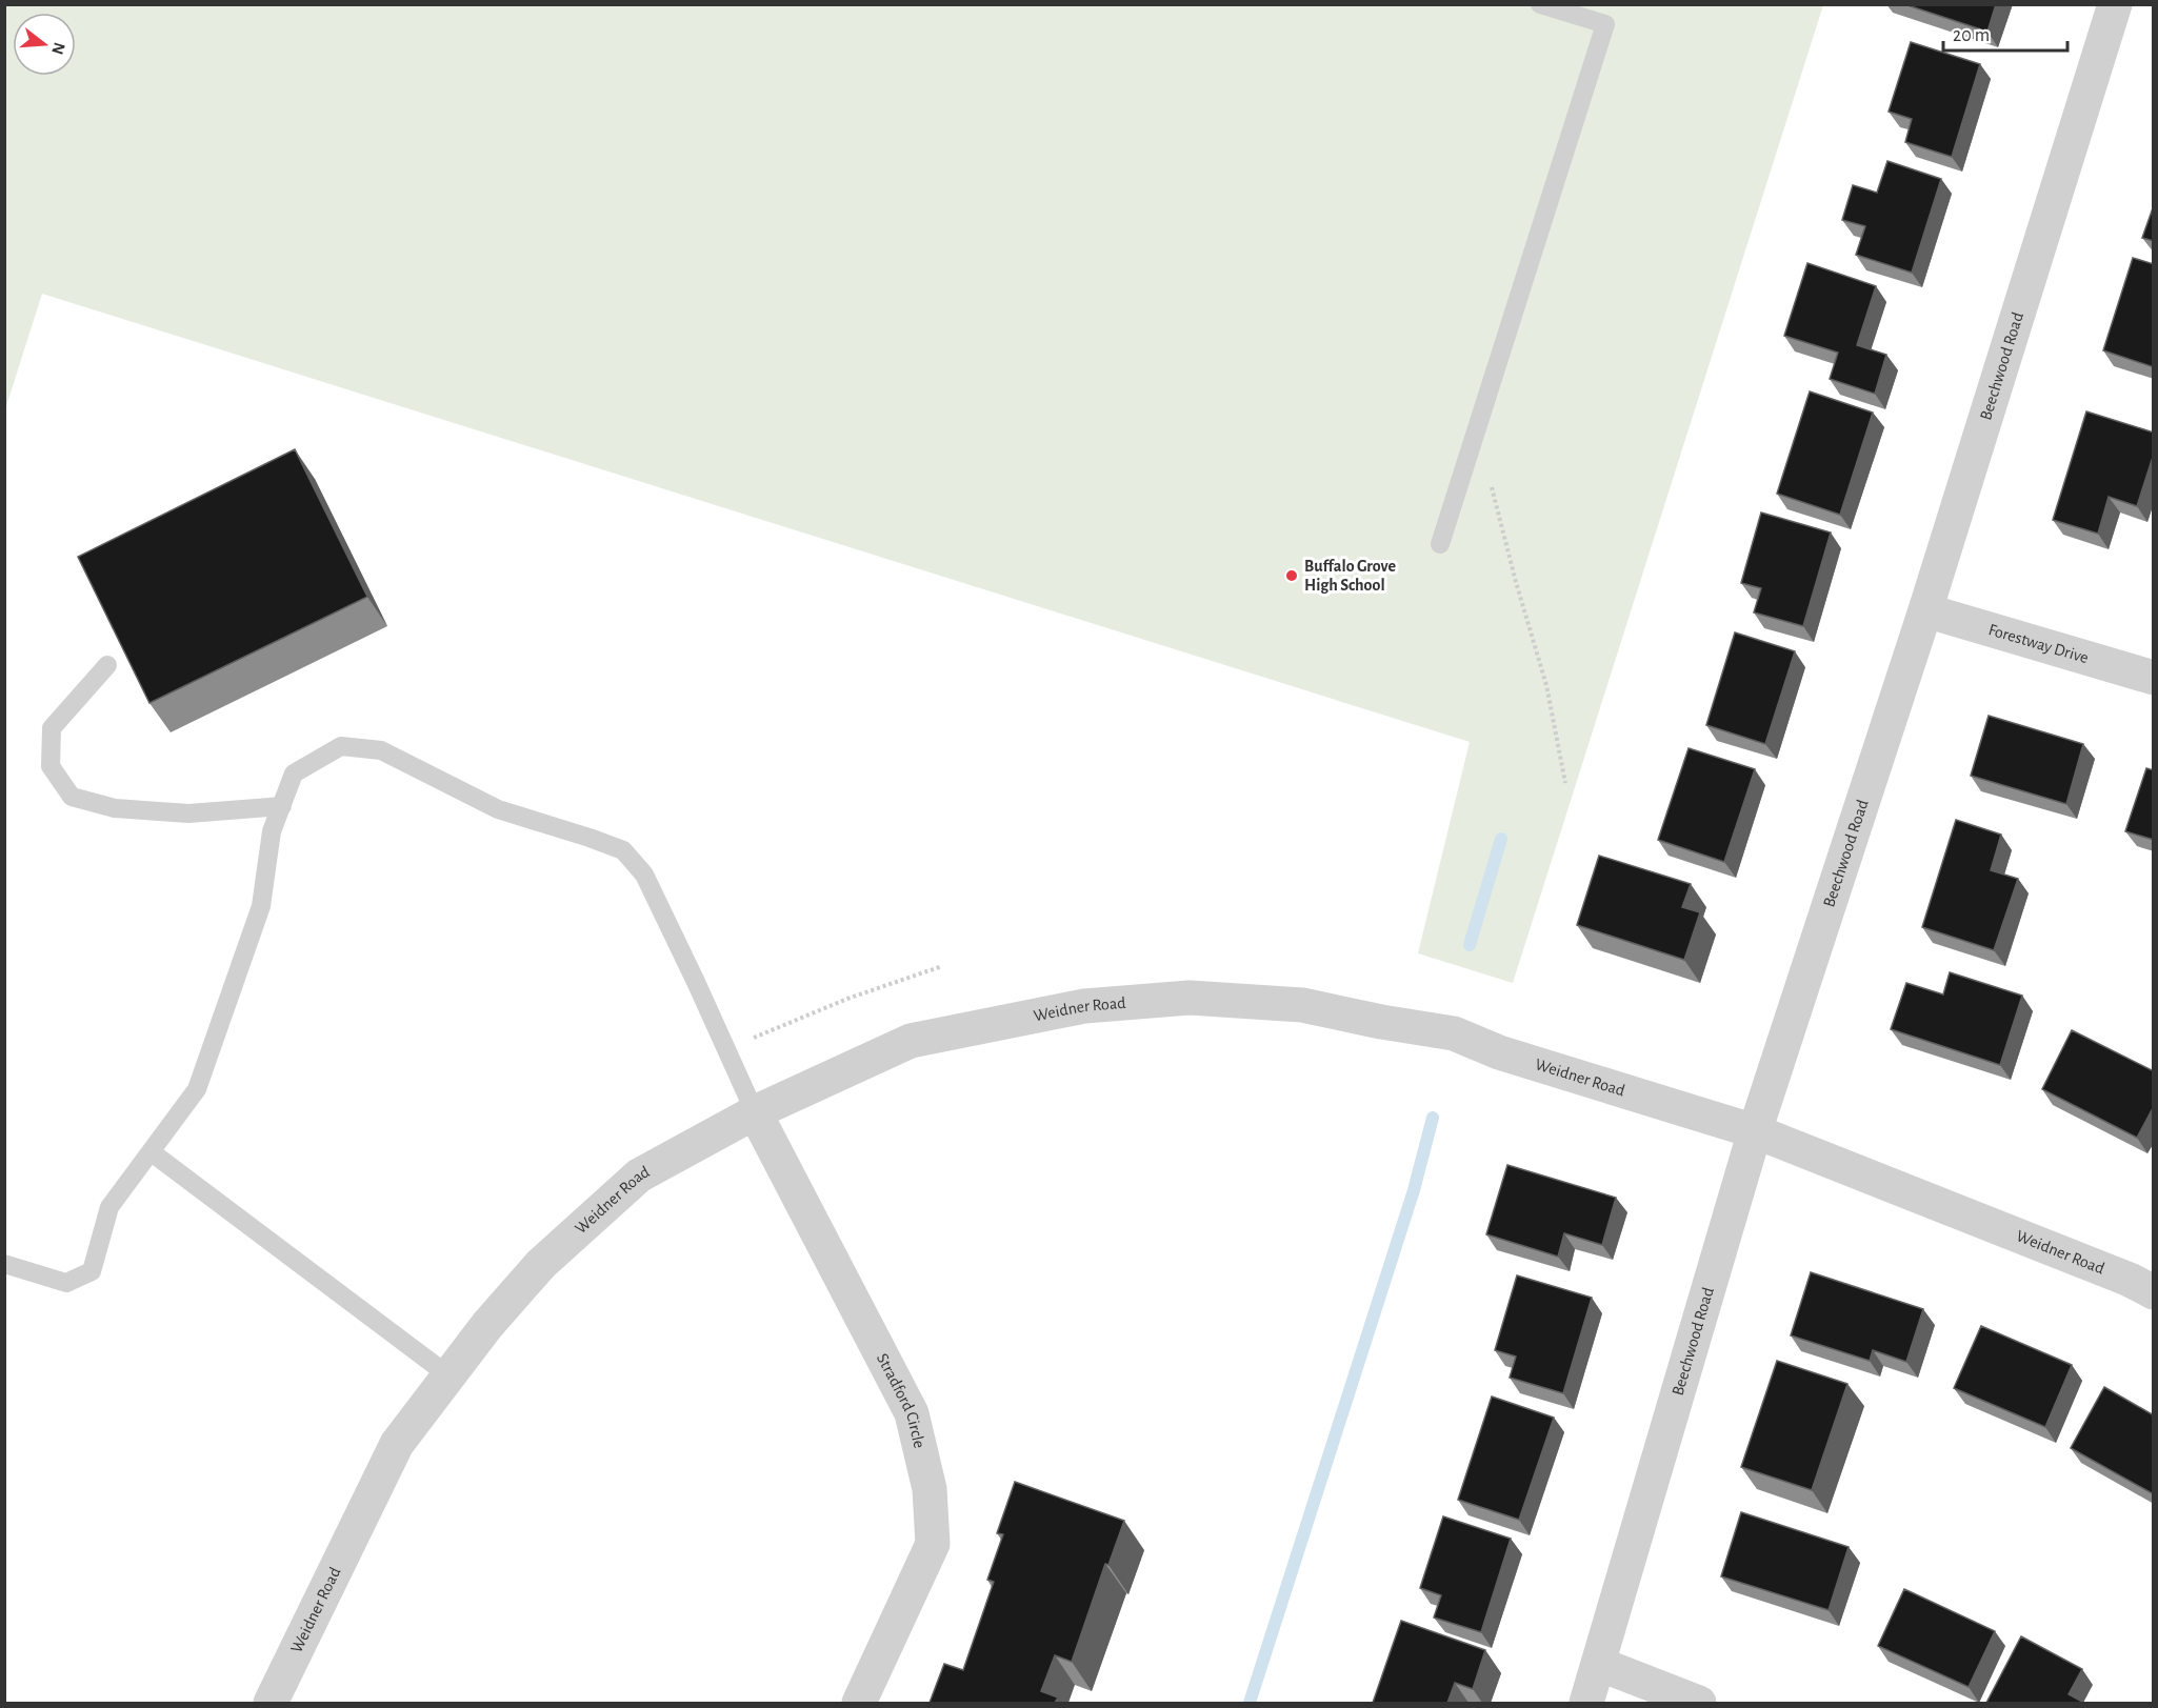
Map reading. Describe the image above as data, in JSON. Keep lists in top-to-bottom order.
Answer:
{
  "streets": {
    "street": [
      "Beechwood Road",
      "Forestway Drive",
      "Weidner Road",
      "Stradford Circle"
    ]
  },
  "crossings": [
    ["Beechwood Road", "Forestway Drive"],
    ["Beechwood Road", "Weidner Road"],
    ["Weidner Road", "Stradford Circle"]
  ],
  "places": ["Buffalo Grove High School"],
  "scale_bar": "20 m",
  "north": "right"
}
